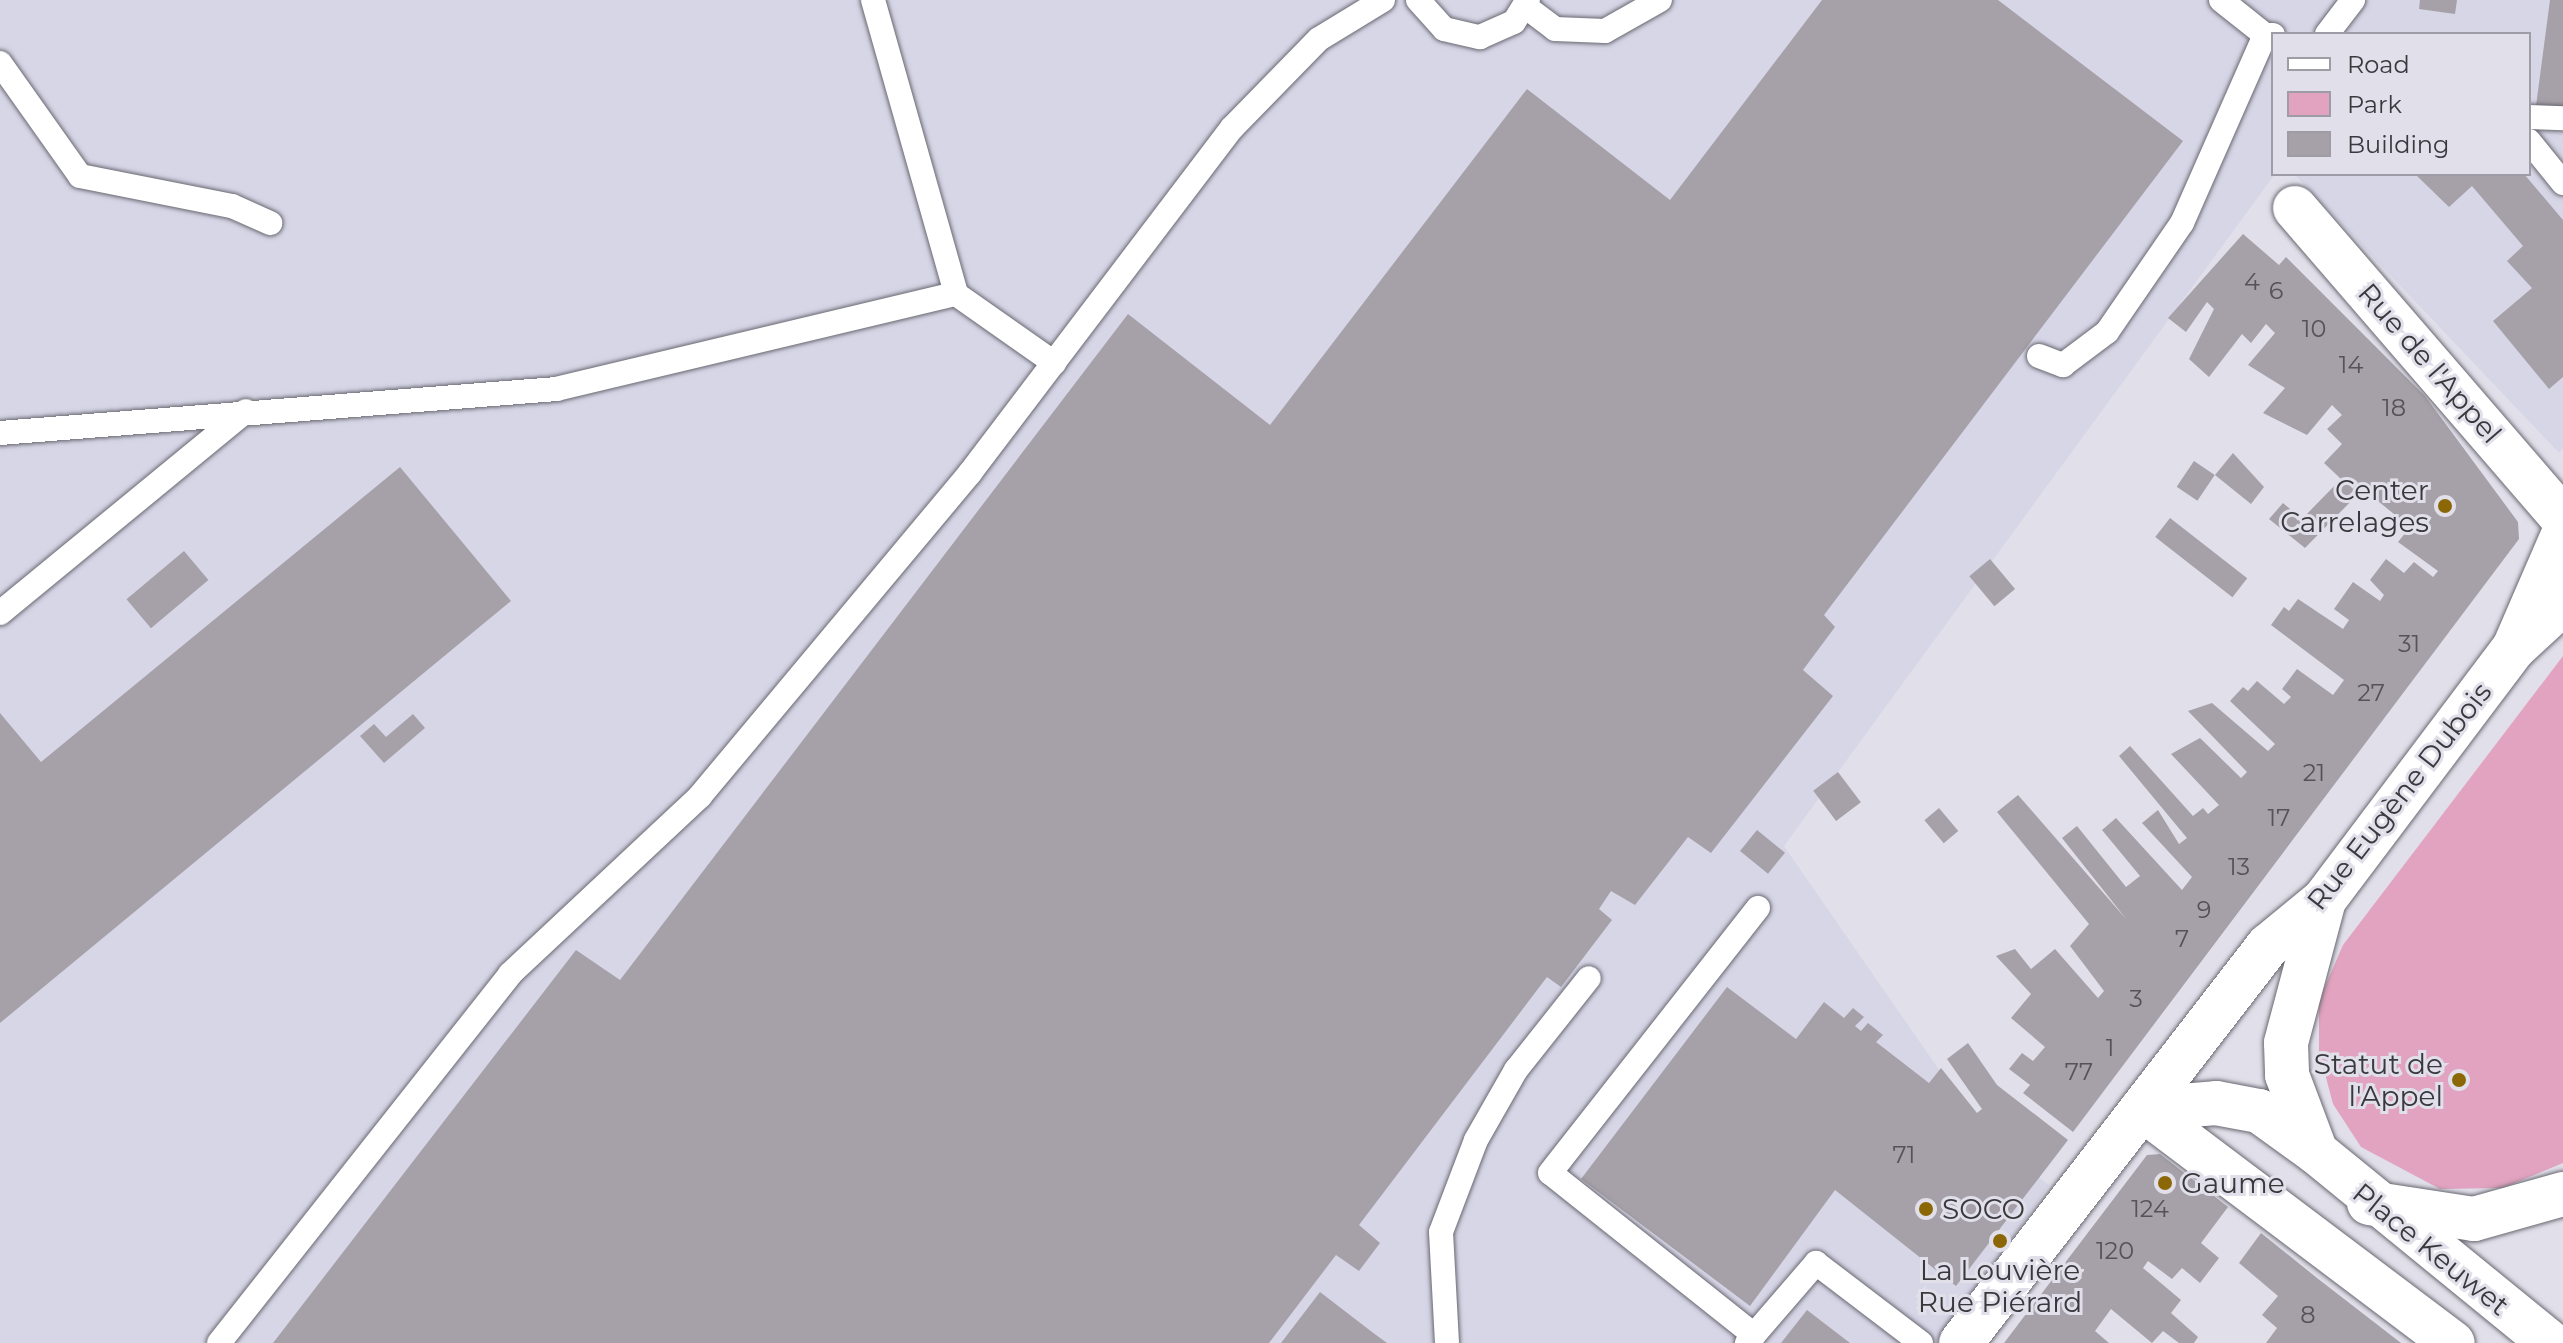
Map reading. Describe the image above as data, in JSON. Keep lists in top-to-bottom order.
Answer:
{
  "streets": {
    "main road": ["Rue de l'Appel", "Rue Eugène Dubois", "Place Keuwet"]
  },
  "crossings": [
    ["Rue Eugène Dubois", "Place Keuwet"]
  ],
  "places": [
    "Center Carrelages",
    "Statut de l'Appel",
    "Gaume",
    "SOCO",
    "La Louvière Rue Piérard"
  ],
  "house_numbers": [
    "4",
    "6",
    "10",
    "14",
    "18",
    "31",
    "27",
    "21",
    "17",
    "13",
    "9",
    "7",
    "3",
    "1",
    "77",
    "71",
    "124",
    "120",
    "8"
  ],
  "legend": ["Road", "Park", "Building"]
}
